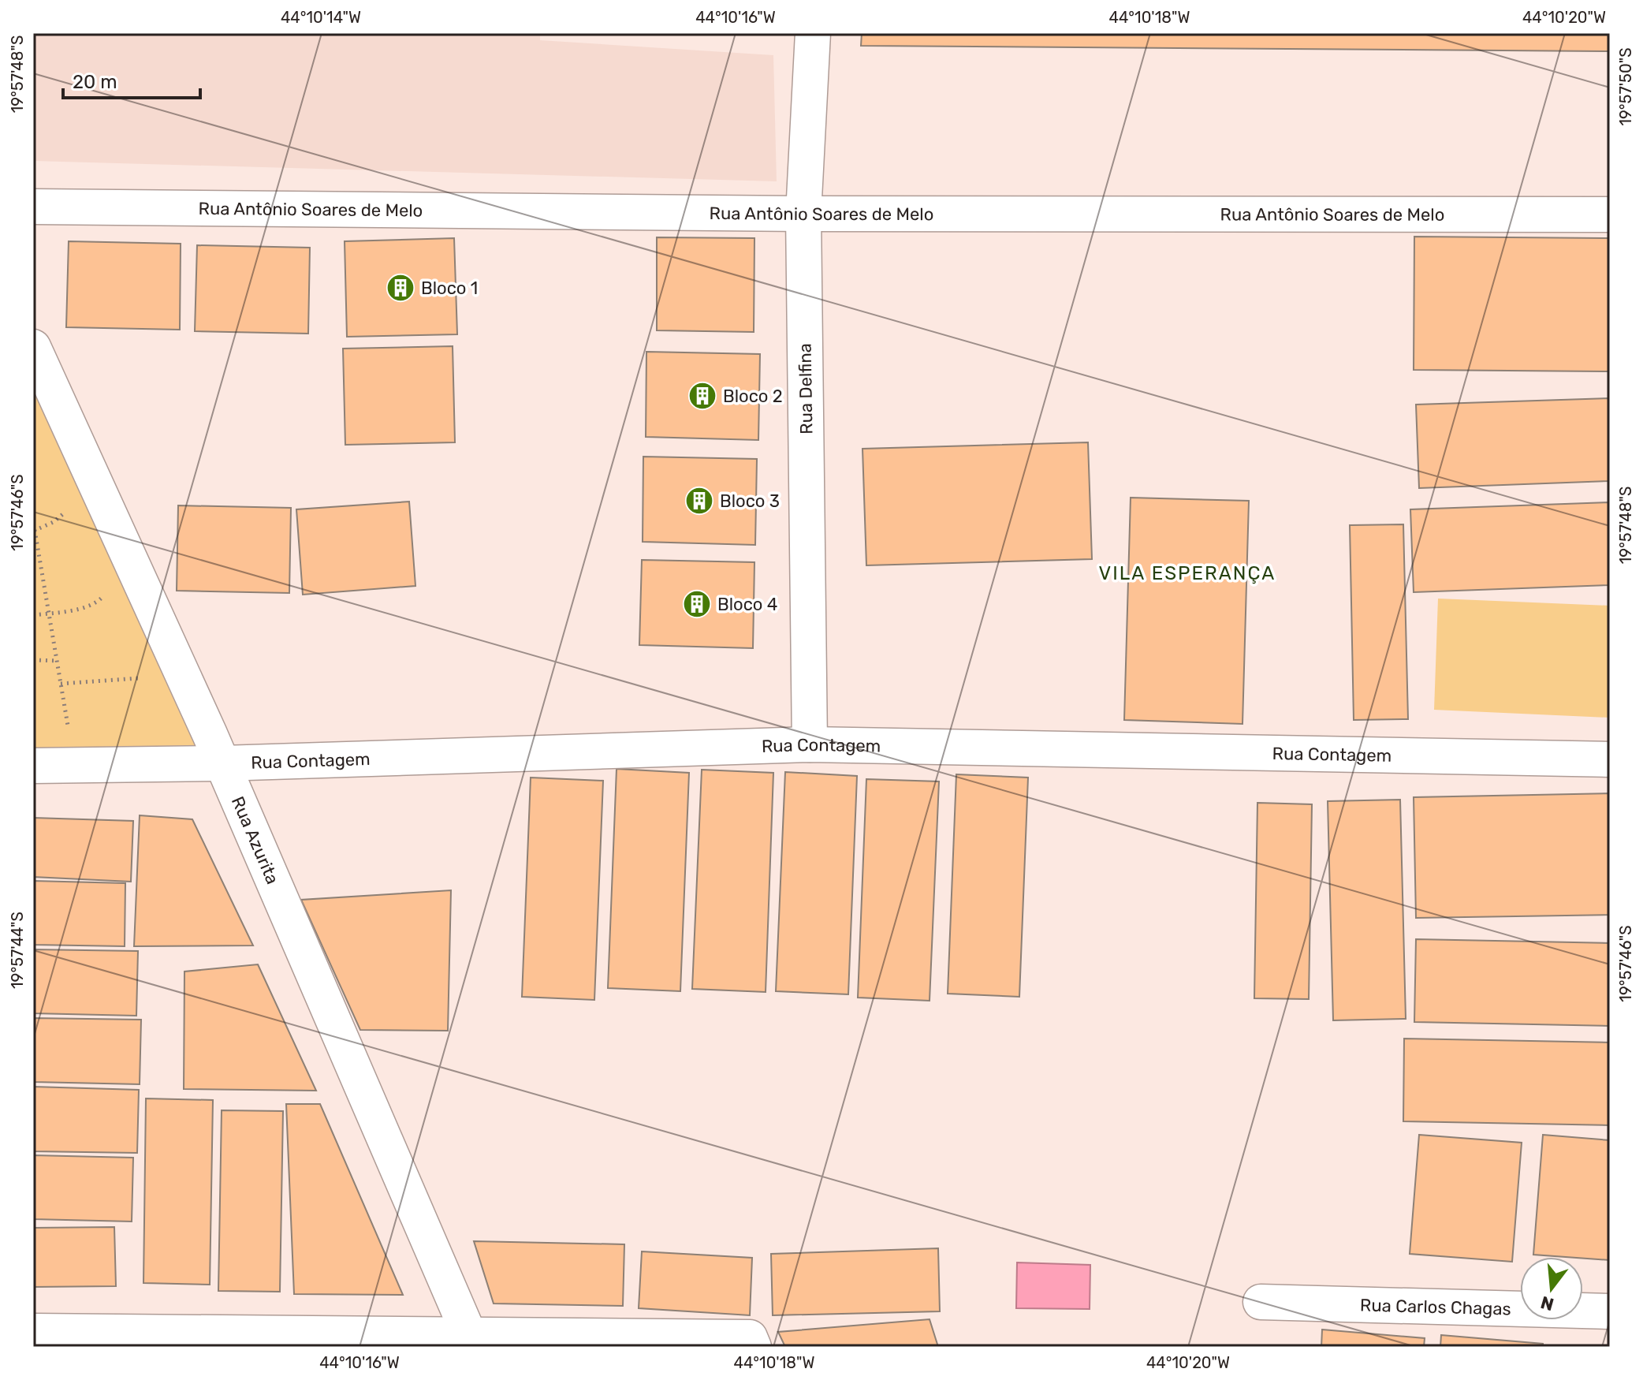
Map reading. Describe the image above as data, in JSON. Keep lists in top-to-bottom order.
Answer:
{
  "streets": {
    "street": [
      "Rua Antônio Soares de Melo",
      "Rua Delfina",
      "Rua Contagem",
      "Rua Azurita",
      "Rua Carlos Chagas"
    ]
  },
  "crossings": [
    ["Rua Antônio Soares de Melo", "Rua Delfina"],
    ["Rua Delfina", "Rua Contagem"],
    ["Rua Contagem", "Rua Azurita"]
  ],
  "districts": ["VILA ESPERANÇA"],
  "places": {
    "building": [
      "Bloco 1",
      "Bloco 2",
      "Bloco 3",
      "Bloco 4"
    ]
  },
  "scale_bar": "20 m",
  "north": "bottom",
  "coordinates": [
    "44°10'14\"W",
    "44°10'16\"W",
    "44°10'18\"W",
    "44°10'20\"W",
    "19°57'48\"S",
    "19°57'50\"S",
    "19°57'46\"S",
    "19°57'44\"S"
  ]
}
